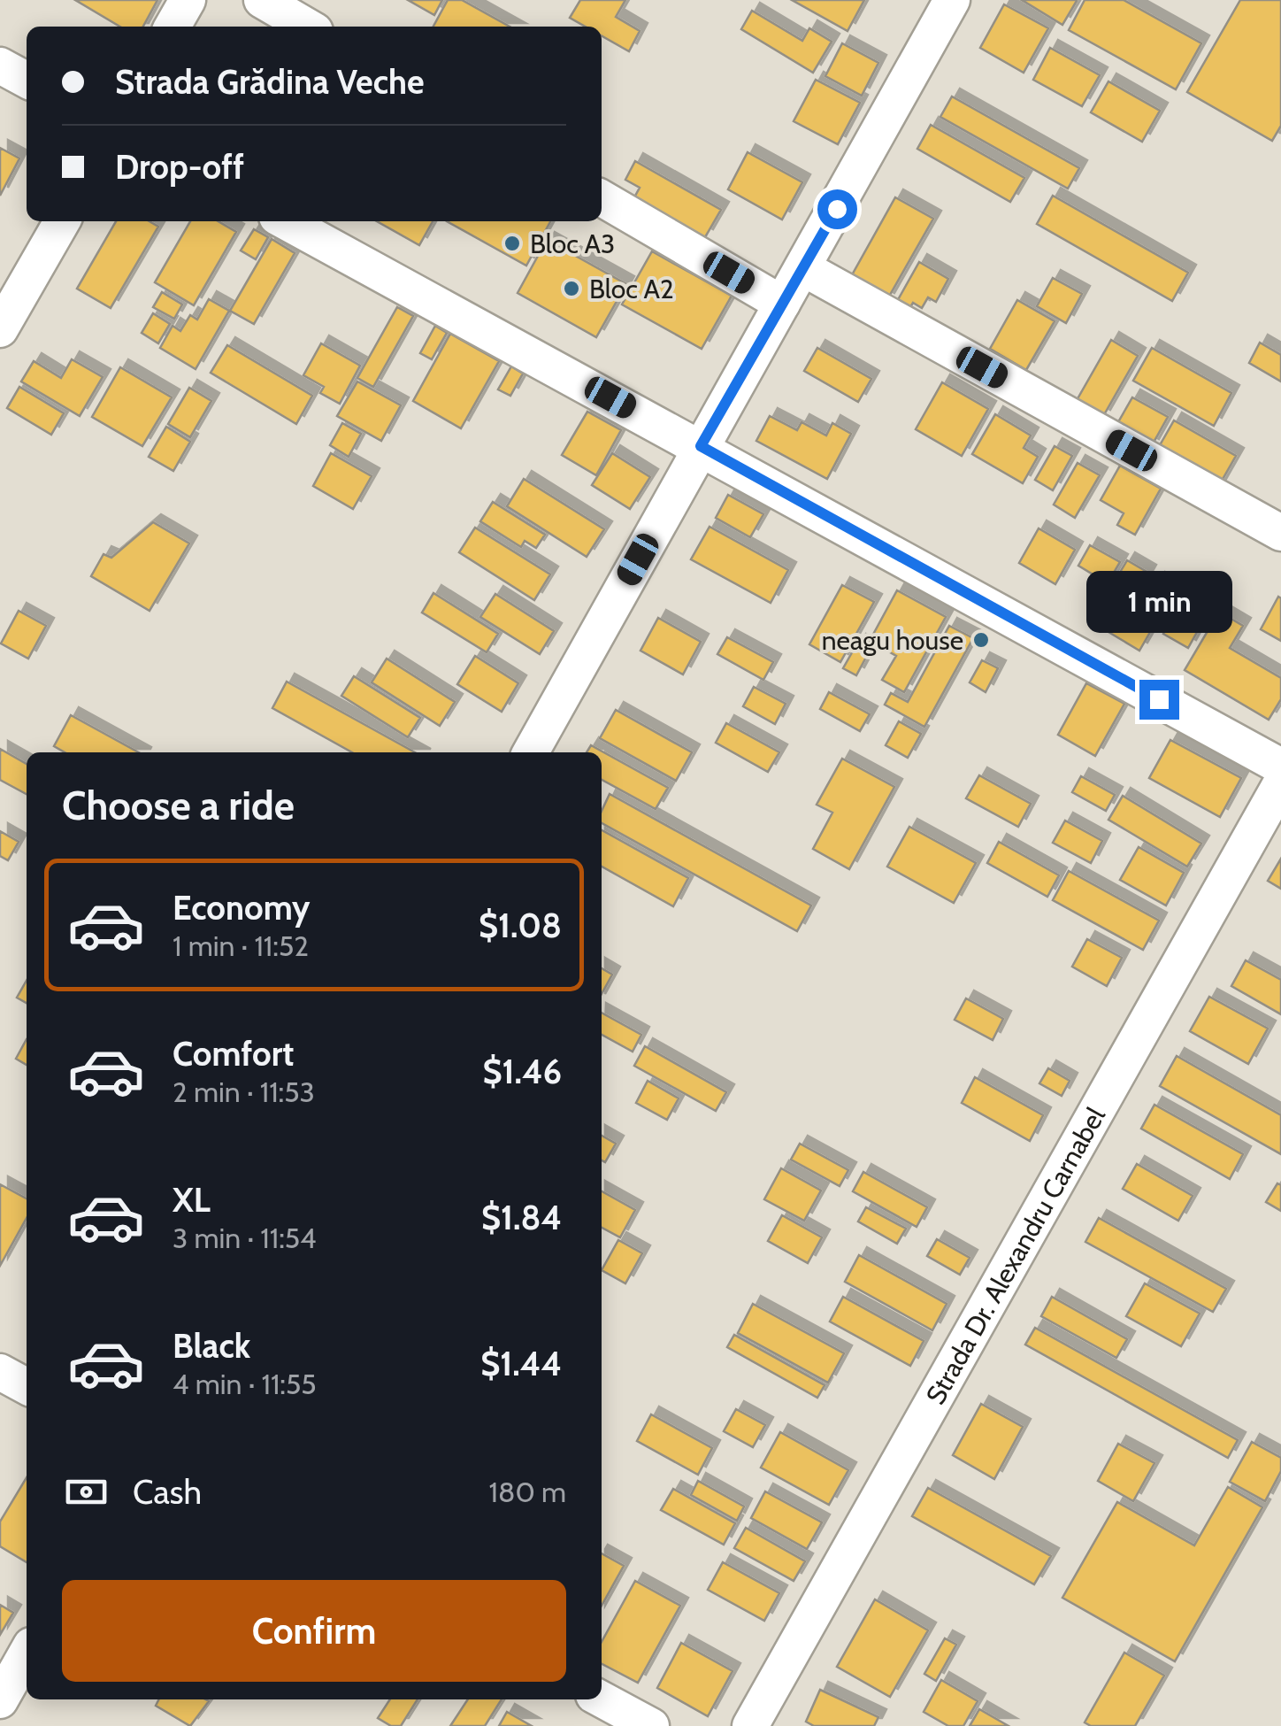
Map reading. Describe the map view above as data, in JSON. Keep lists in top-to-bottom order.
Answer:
{
  "streets": {
    "street": ["Strada Dr. Alexandru Carnabel"]
  },
  "places": ["Bloc A3", "Bloc A2", "neagu house"],
  "page": {
    "banner": ["Strada Grădina Veche", "Drop-off"],
    "bubble": "1 min",
    "heading": "Choose a ride",
    "list": [
      {
        "name": "Economy",
        "note": "1 min · 11:52",
        "value": "$1.08"
      },
      {
        "name": "Comfort",
        "note": "2 min · 11:53",
        "value": "$1.46"
      },
      {
        "name": "XL",
        "note": "3 min · 11:54",
        "value": "$1.84"
      },
      {
        "name": "Black",
        "note": "4 min · 11:55",
        "value": "$1.44"
      }
    ],
    "pay": ["Cash", "180 m"],
    "buttons": "Confirm"
  }
}
